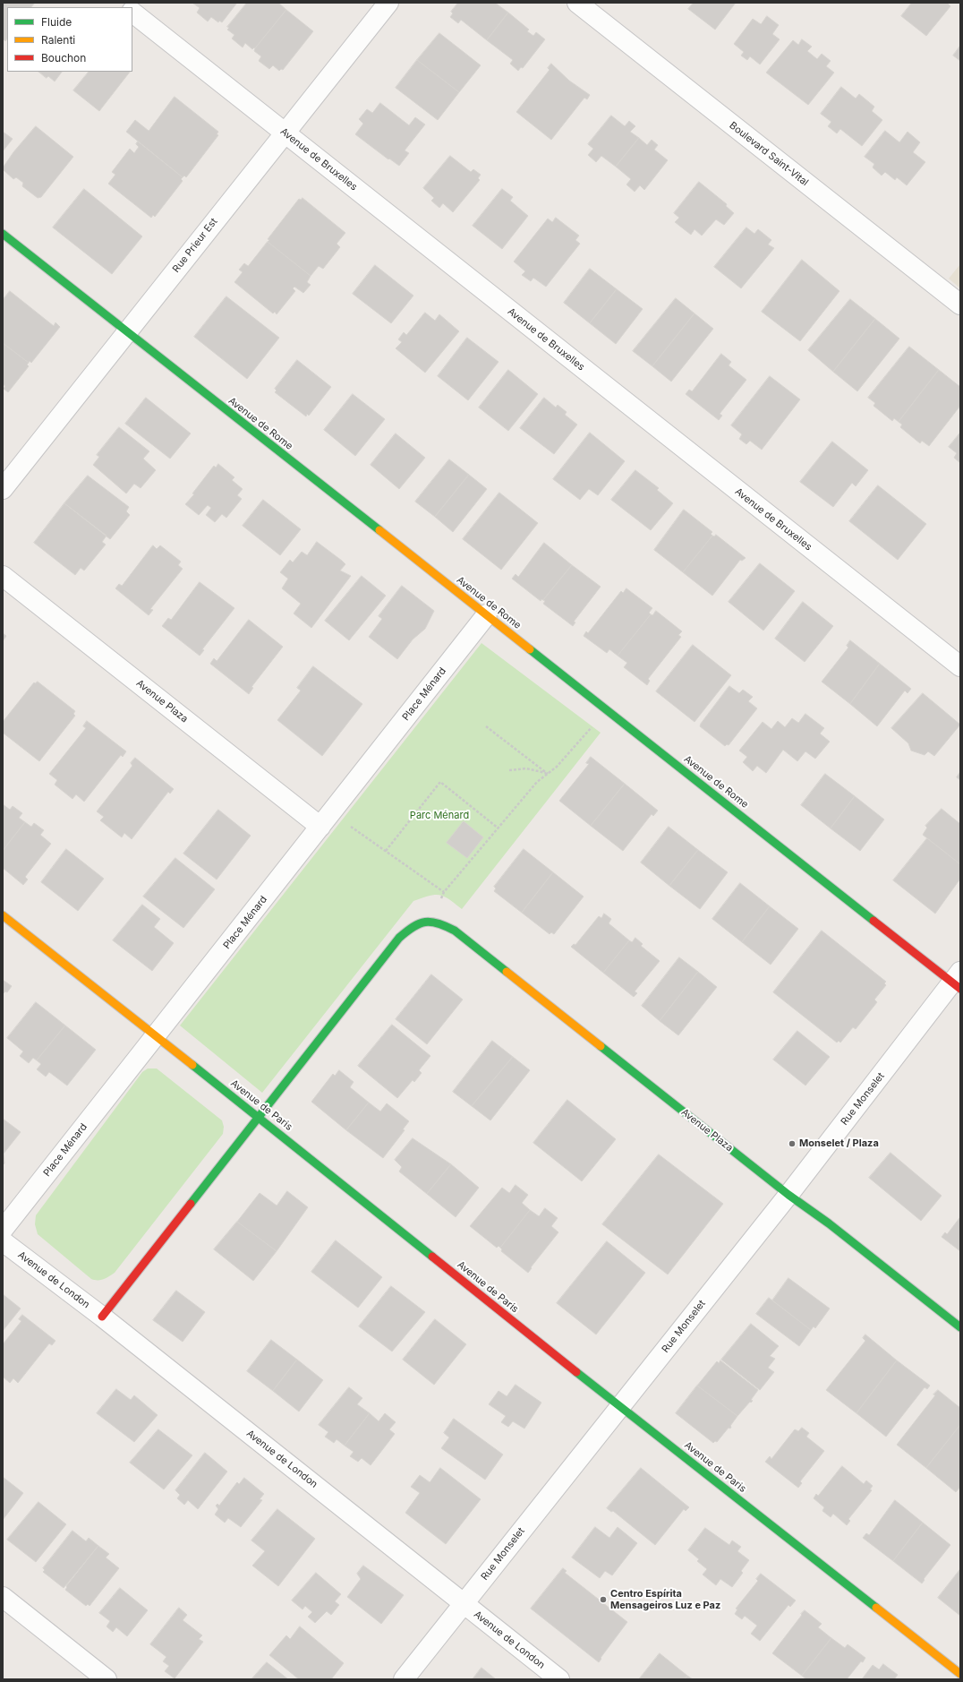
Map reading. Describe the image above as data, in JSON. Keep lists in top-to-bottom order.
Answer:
{
  "streets": {
    "street": [
      "Boulevard Saint-Vital",
      "Avenue de Bruxelles",
      "Rue Prieur Est",
      "Avenue de Rome",
      "Place Ménard",
      "Avenue Plaza",
      "Rue Monselet",
      "Avenue de Paris",
      "Avenue de London"
    ]
  },
  "crossings": [
    ["Avenue de Bruxelles", "Rue Prieur Est"],
    ["Rue Prieur Est", "Avenue de Rome"],
    ["Avenue de Rome", "Place Ménard"],
    ["Avenue de Rome", "Rue Monselet"],
    ["Place Ménard", "Avenue Plaza"],
    ["Place Ménard", "Avenue de Paris"],
    ["Avenue Plaza", "Rue Monselet"],
    ["Rue Monselet", "Avenue de Paris"],
    ["Rue Monselet", "Avenue de London"]
  ],
  "parks": ["Parc Ménard"],
  "places": ["Monselet / Plaza", "Centro Espírita Mensageiros Luz e Paz"],
  "legend": ["Fluide", "Ralenti", "Bouchon"]
}
